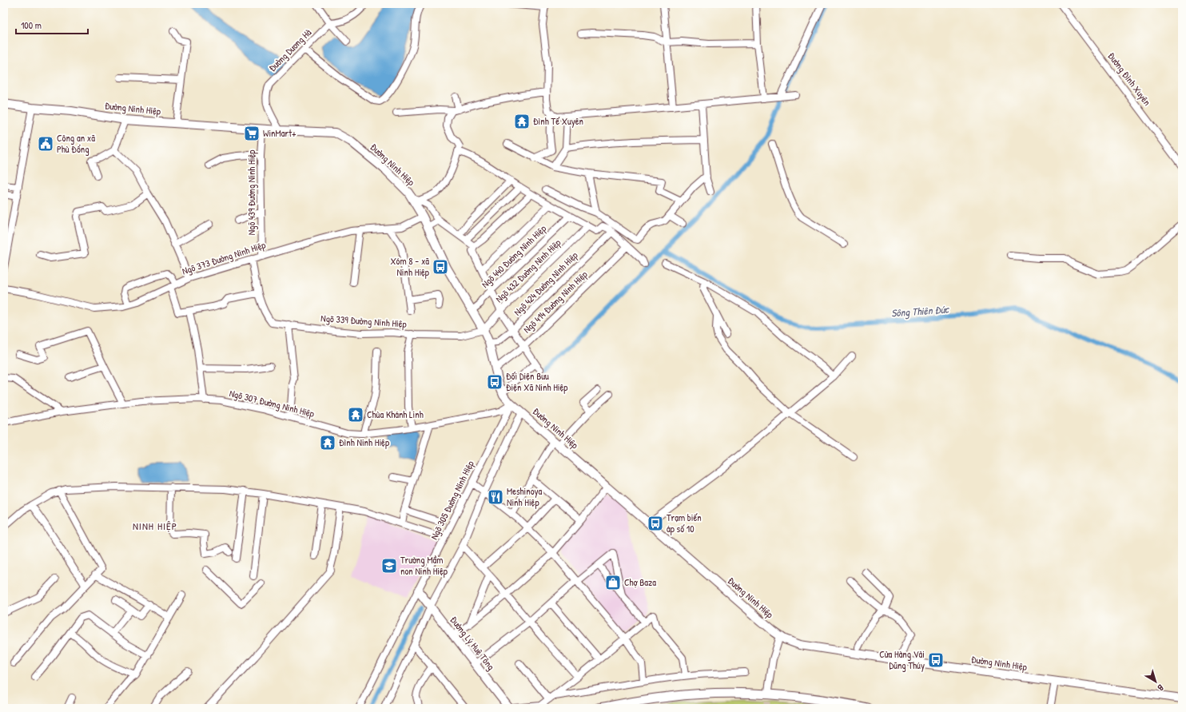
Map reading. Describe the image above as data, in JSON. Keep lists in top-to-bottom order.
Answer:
{
  "streets": {
    "main road": ["Đường Ninh Hiệp", "Đường Lý Huệ Tông"],
    "street": [
      "Đường Dương Hà",
      "Đường Đình Xuyên",
      "Ngõ 439 Đường Ninh Hiệp",
      "Ngõ 440 Đường Ninh Hiệp",
      "Ngõ 373 Đường Ninh Hiệp",
      "Ngõ 432 Đường Ninh Hiệp",
      "Ngõ 424 Đường Ninh Hiệp",
      "Ngõ 414 Đường Ninh Hiệp",
      "Ngõ 339 Đường Ninh Hiệp",
      "Ngõ 307 Đường Ninh Hiệp",
      "Ngõ 305 Đường Ninh Hiệp"
    ]
  },
  "crossings": [
    ["Đường Dương Hà", "Đường Ninh Hiệp"],
    ["Đường Ninh Hiệp", "Ngõ 439 Đường Ninh Hiệp"],
    ["Đường Ninh Hiệp", "Ngõ 440 Đường Ninh Hiệp"],
    ["Đường Ninh Hiệp", "Ngõ 373 Đường Ninh Hiệp"],
    ["Đường Ninh Hiệp", "Ngõ 432 Đường Ninh Hiệp"],
    ["Đường Ninh Hiệp", "Ngõ 424 Đường Ninh Hiệp"],
    ["Đường Ninh Hiệp", "Ngõ 414 Đường Ninh Hiệp"],
    ["Đường Ninh Hiệp", "Ngõ 339 Đường Ninh Hiệp"],
    ["Đường Ninh Hiệp", "Ngõ 307 Đường Ninh Hiệp"],
    ["Đường Ninh Hiệp", "Ngõ 305 Đường Ninh Hiệp"],
    ["Ngõ 439 Đường Ninh Hiệp", "Ngõ 373 Đường Ninh Hiệp"],
    ["Ngõ 373 Đường Ninh Hiệp", "Ngõ 339 Đường Ninh Hiệp"],
    ["Ngõ 432 Đường Ninh Hiệp", "Ngõ 339 Đường Ninh Hiệp"],
    ["Ngõ 307 Đường Ninh Hiệp", "Ngõ 305 Đường Ninh Hiệp"],
    ["Ngõ 305 Đường Ninh Hiệp", "Đường Lý Huệ Tông"]
  ],
  "districts": ["NINH HIỆP"],
  "water": ["Sông Thiên Đức"],
  "places": {
    "temple": ["Đình Tế Xuyên", "Chùa Khánh Linh", "Đình Ninh Hiệp"],
    "supermarket": ["WinMart+"],
    "public building": ["Công an xã Phù Đổng"],
    "bus stop": [
      "Xóm 8 - xã Ninh Hiệp",
      "Đối Diện Bưu Điện Xã Ninh Hiệp",
      "Trạm biến áp số 10",
      "Cửa Hàng Vải Dũng Thúy"
    ],
    "restaurant": ["Meshinoya Ninh Hiệp"],
    "school or university": ["Trường Mầm non Ninh Hiệp"],
    "shop": ["Chợ Baza"]
  },
  "scale_bar": "100 m",
  "north": "bottom right"
}
